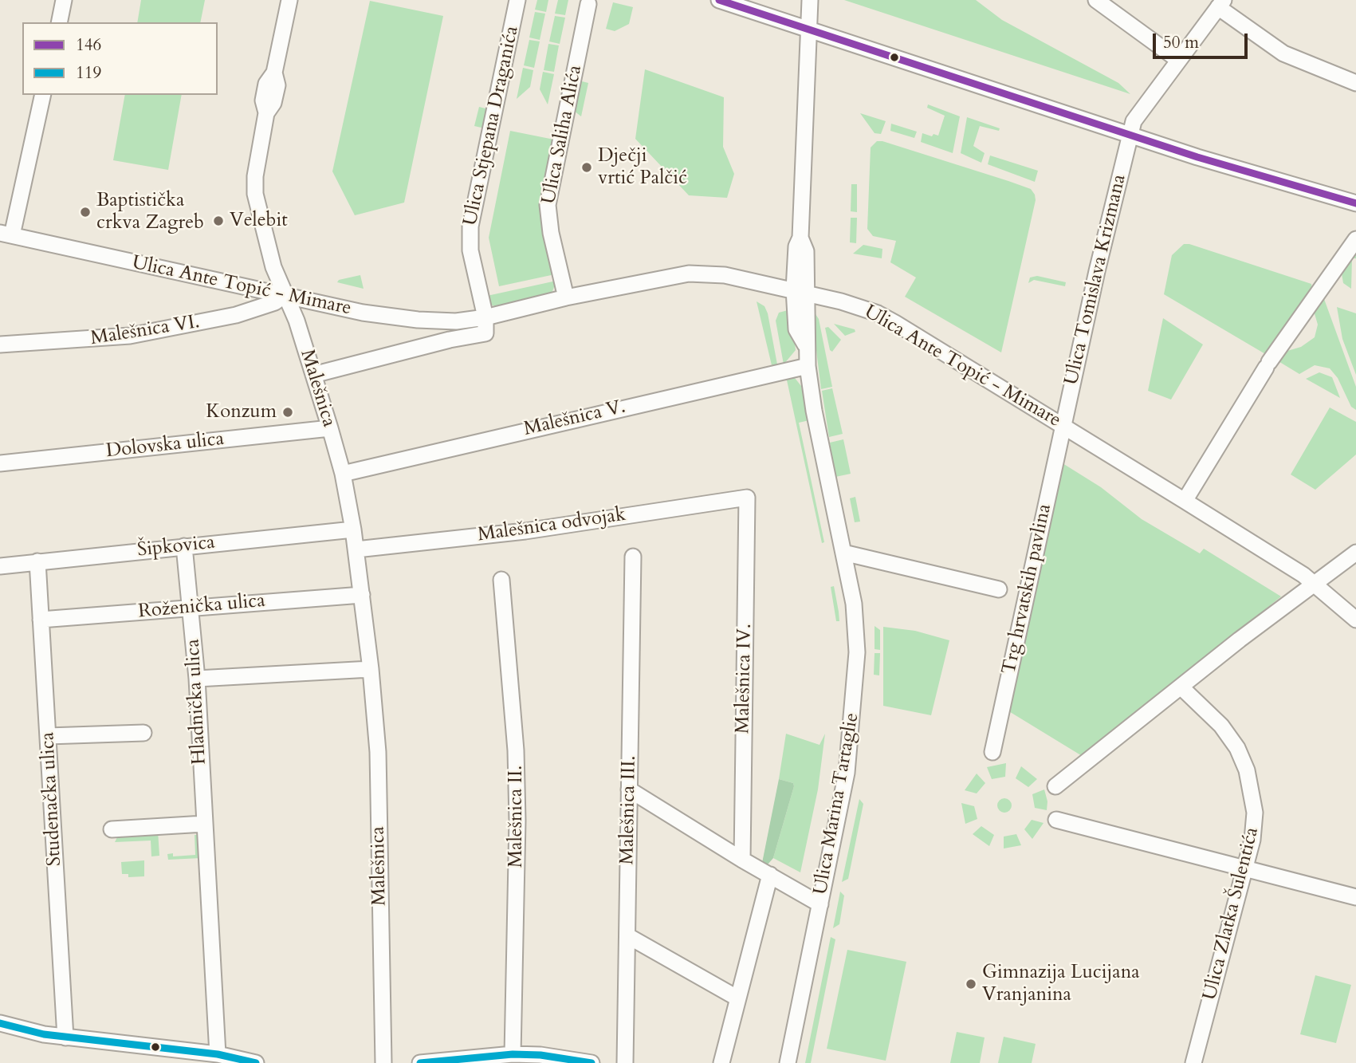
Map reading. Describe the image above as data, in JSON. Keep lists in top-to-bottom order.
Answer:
{
  "streets": {
    "street": [
      "Ulica Stjepana Draganića",
      "Ulica Saliha Alića",
      "Ulica Tomislava Krizmana",
      "Ulica Ante Topić - Mimare",
      "Malešnica VI.",
      "Malešnica",
      "Malešnica V.",
      "Dolovska ulica",
      "Malešnica odvojak",
      "Šipkovica",
      "Trg hrvatskih pavlina",
      "Roženička ulica",
      "Malešnica IV.",
      "Hladnička ulica",
      "Studenačka ulica",
      "Ulica Marina Tartaglie",
      "Malešnica III.",
      "Malešnica II.",
      "Ulica Zlatka Šulentića"
    ]
  },
  "crossings": [
    ["Ulica Stjepana Draganića", "Ulica Ante Topić - Mimare"],
    ["Ulica Saliha Alića", "Ulica Ante Topić - Mimare"],
    ["Ulica Tomislava Krizmana", "Ulica Ante Topić - Mimare"],
    ["Ulica Tomislava Krizmana", "Trg hrvatskih pavlina"],
    ["Ulica Ante Topić - Mimare", "Malešnica VI."],
    ["Ulica Ante Topić - Mimare", "Malešnica"],
    ["Ulica Ante Topić - Mimare", "Trg hrvatskih pavlina"],
    ["Ulica Ante Topić - Mimare", "Ulica Marina Tartaglie"],
    ["Malešnica VI.", "Malešnica"],
    ["Malešnica", "Malešnica V."],
    ["Malešnica", "Dolovska ulica"],
    ["Malešnica", "Malešnica odvojak"],
    ["Malešnica", "Šipkovica"],
    ["Malešnica", "Roženička ulica"],
    ["Malešnica V.", "Ulica Marina Tartaglie"],
    ["Malešnica odvojak", "Malešnica IV."],
    ["Šipkovica", "Hladnička ulica"],
    ["Šipkovica", "Studenačka ulica"],
    ["Trg hrvatskih pavlina", "Ulica Marina Tartaglie"],
    ["Roženička ulica", "Hladnička ulica"],
    ["Roženička ulica", "Studenačka ulica"]
  ],
  "places": [
    "Dječji vrtić Palčić",
    "Baptistička crkva Zagreb",
    "Velebit",
    "Konzum",
    "Gimnazija Lucijana Vranjanina"
  ],
  "lines": ["transit line 146", "transit line 119"],
  "legend": ["146", "119"],
  "scale_bar": "50 m"
}
